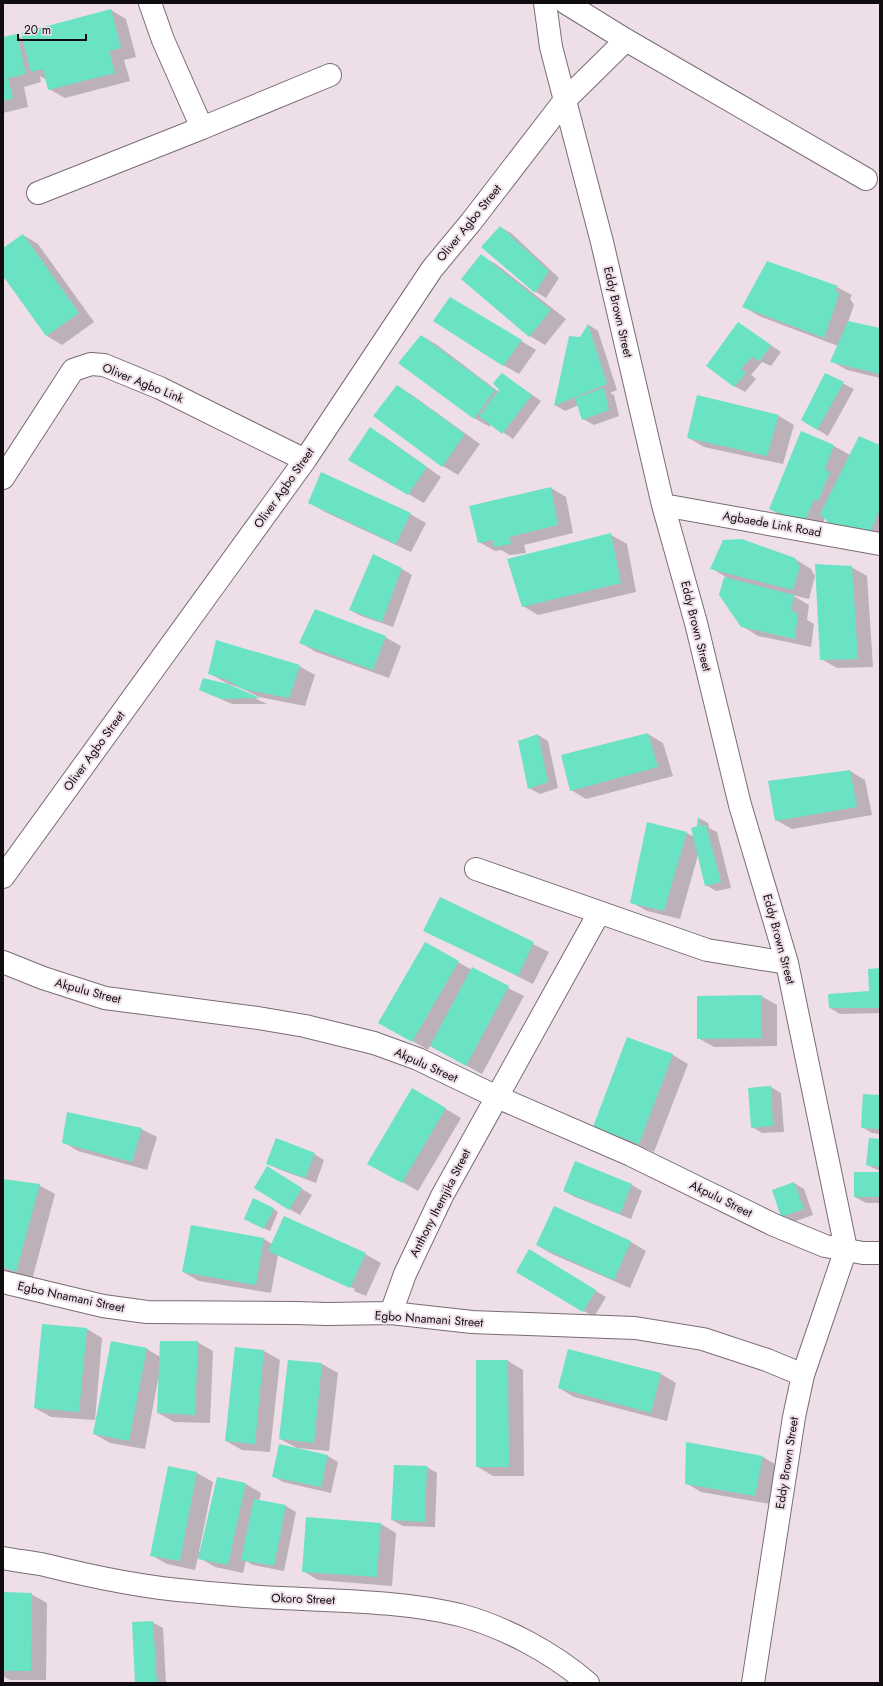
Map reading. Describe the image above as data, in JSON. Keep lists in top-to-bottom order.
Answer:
{
  "streets": {
    "street": [
      "Oliver Agbo Street",
      "Eddy Brown Street",
      "Oliver Agbo Link",
      "Agbaede Link Road",
      "Akpulu Street",
      "Anthony Ihemjika Street",
      "Egbo Nnamani Street",
      "Okoro Street"
    ]
  },
  "crossings": [
    ["Oliver Agbo Street", "Eddy Brown Street"],
    ["Oliver Agbo Street", "Oliver Agbo Link"],
    ["Eddy Brown Street", "Agbaede Link Road"],
    ["Eddy Brown Street", "Akpulu Street"],
    ["Eddy Brown Street", "Egbo Nnamani Street"],
    ["Akpulu Street", "Anthony Ihemjika Street"],
    ["Anthony Ihemjika Street", "Egbo Nnamani Street"]
  ],
  "scale_bar": "20 m"
}
